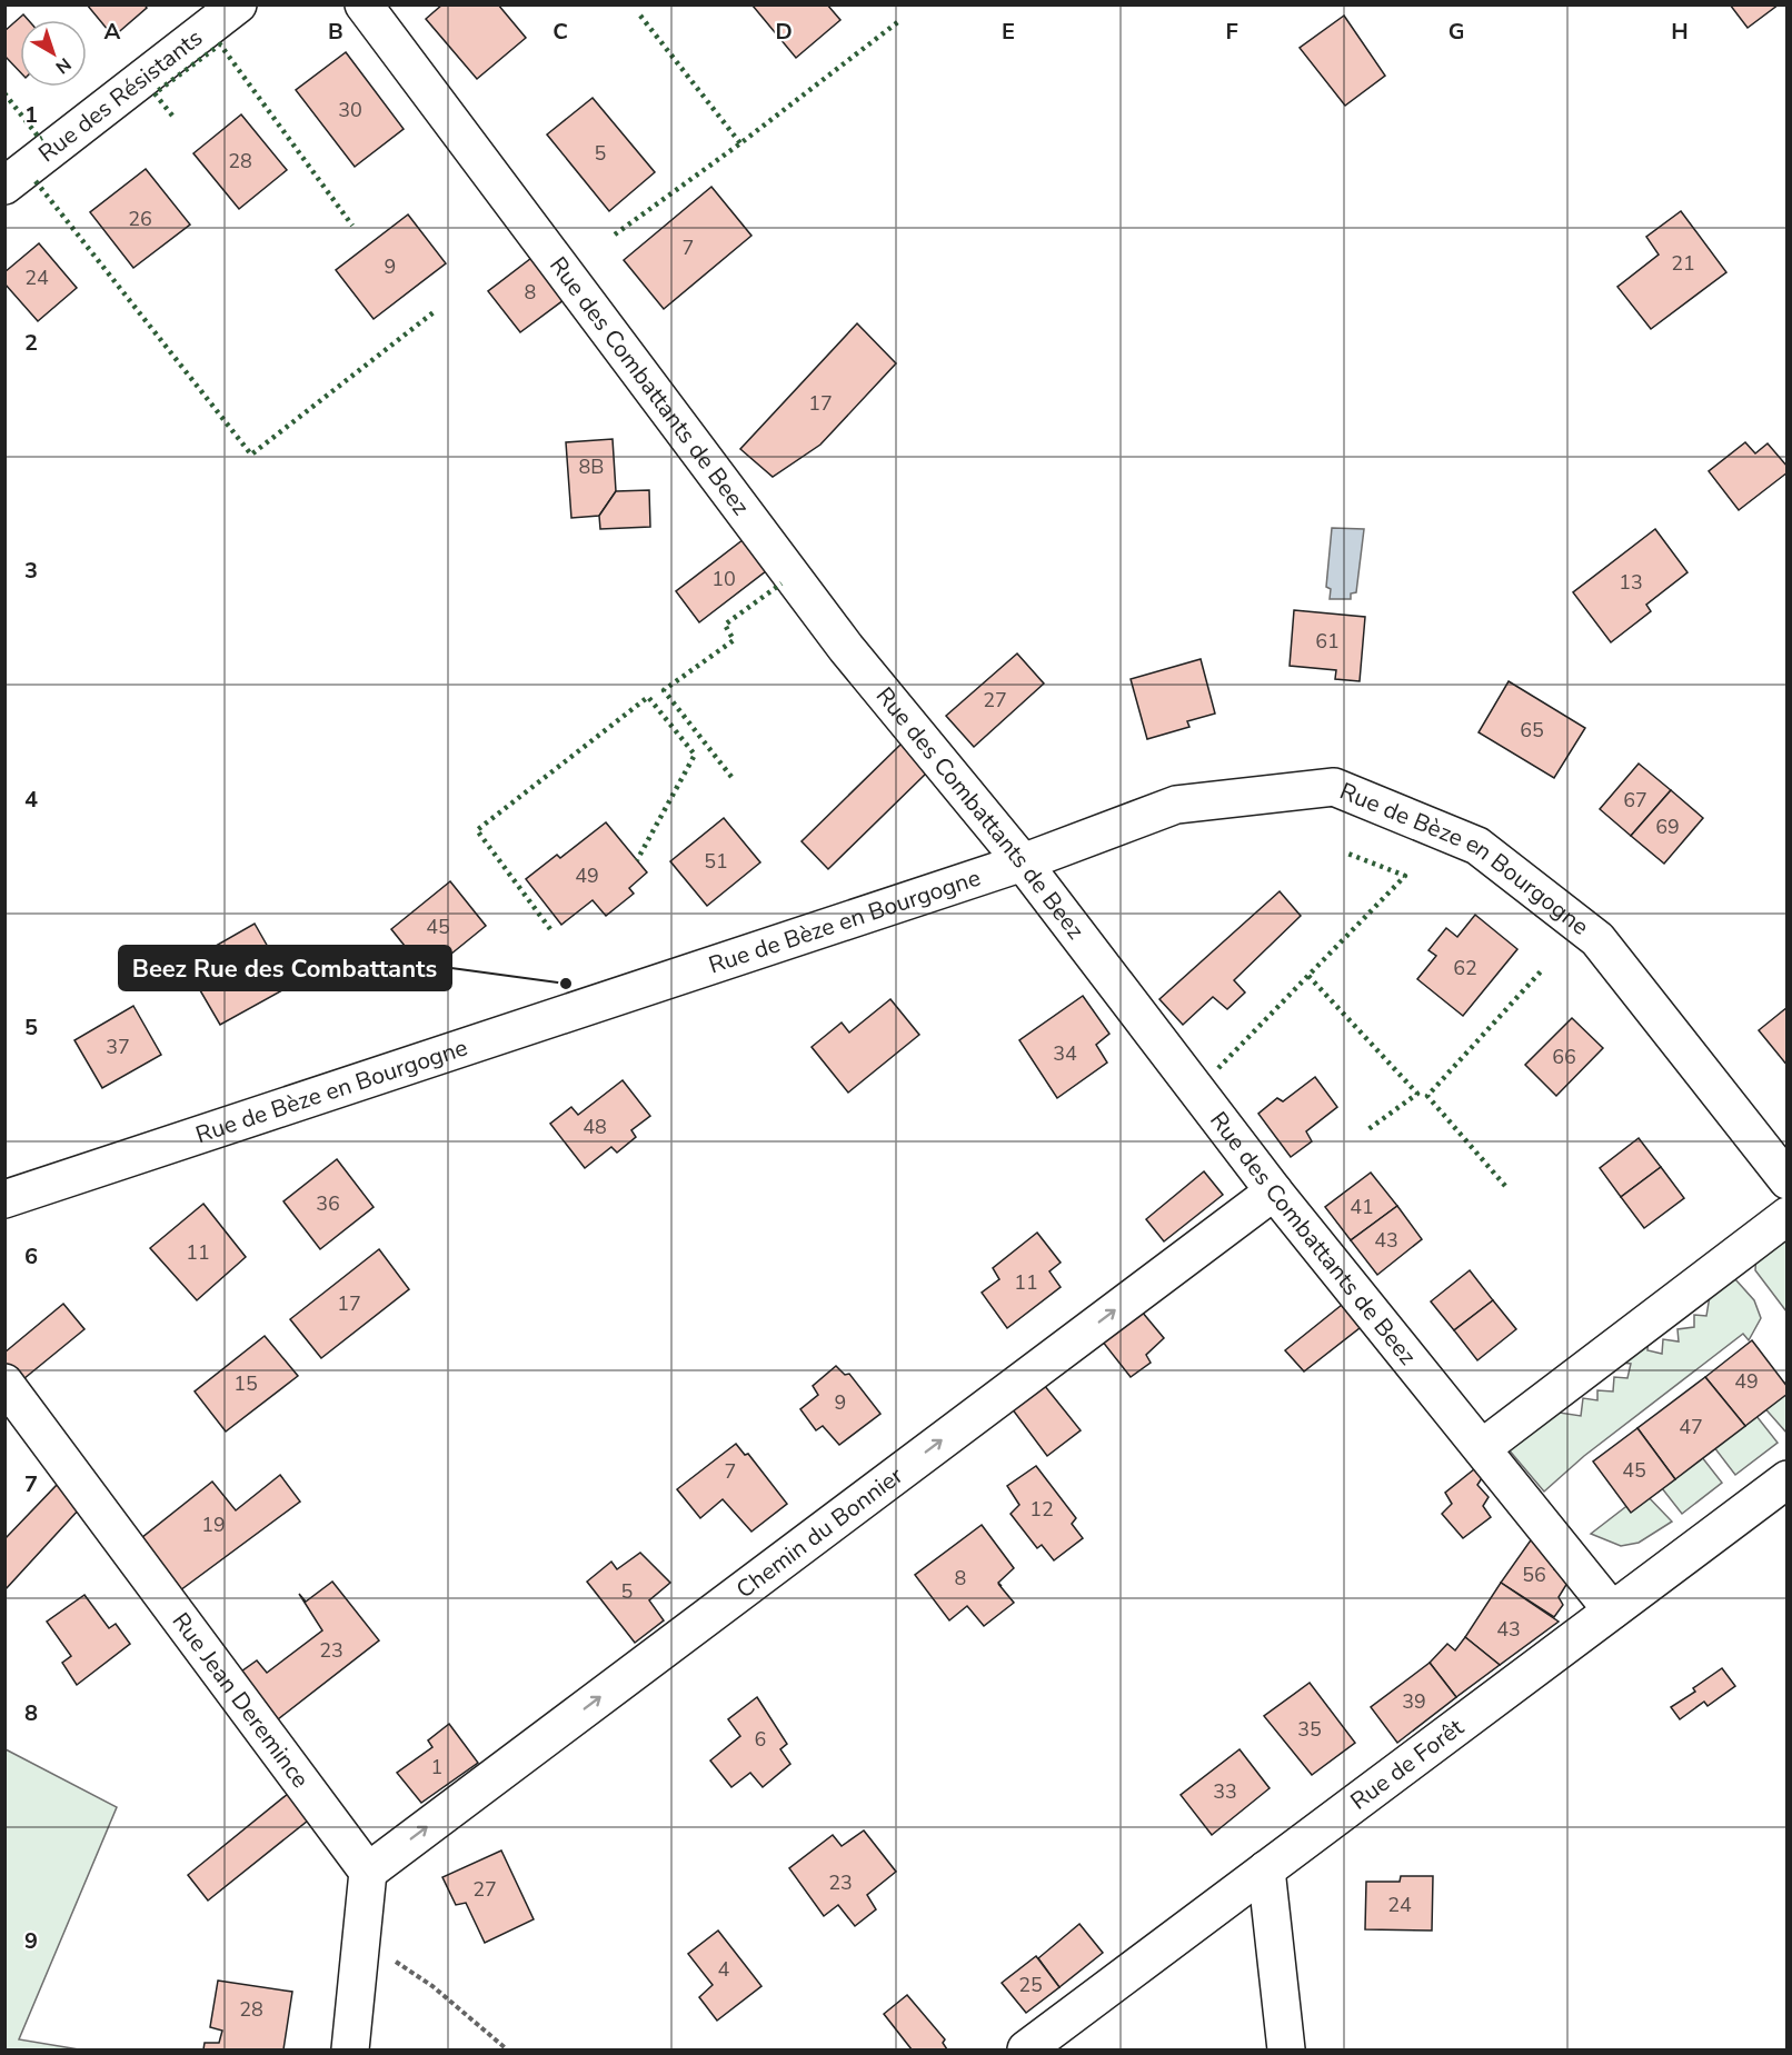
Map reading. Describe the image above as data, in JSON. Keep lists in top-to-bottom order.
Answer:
{
  "streets": {
    "street": [
      "Rue des Résistants",
      "Rue des Combattants de Beez",
      "Rue de Bèze en Bourgogne",
      "Chemin du Bonnier",
      "Rue Jean Deremince",
      "Rue de Forêt"
    ]
  },
  "crossings": [
    ["Rue des Combattants de Beez", "Rue de Bèze en Bourgogne"],
    ["Rue des Combattants de Beez", "Chemin du Bonnier"],
    ["Rue des Combattants de Beez", "Rue de Forêt"],
    ["Chemin du Bonnier", "Rue Jean Deremince"]
  ],
  "one_way": ["Chemin du Bonnier"],
  "places": ["Beez Rue des Combattants"],
  "house_numbers": [
    "30",
    "5",
    "28",
    "26",
    "7",
    "21",
    "9",
    "24",
    "8",
    "17",
    "8B",
    "10",
    "13",
    "61",
    "27",
    "65",
    "67",
    "69",
    "51",
    "49",
    "45",
    "62",
    "37",
    "34",
    "66",
    "48",
    "36",
    "41",
    "43",
    "11",
    "11",
    "17",
    "49",
    "15",
    "9",
    "47",
    "45",
    "7",
    "12",
    "19",
    "56",
    "8",
    "5",
    "43",
    "23",
    "39",
    "35",
    "6",
    "1",
    "33",
    "23",
    "27",
    "24",
    "4",
    "25",
    "28"
  ],
  "north": "bottom right",
  "grid": {
    "columns": [
      "A",
      "B",
      "C",
      "D",
      "E",
      "F",
      "G",
      "H"
    ],
    "rows": [
      "1",
      "2",
      "3",
      "4",
      "5",
      "6",
      "7",
      "8",
      "9"
    ]
  }
}
